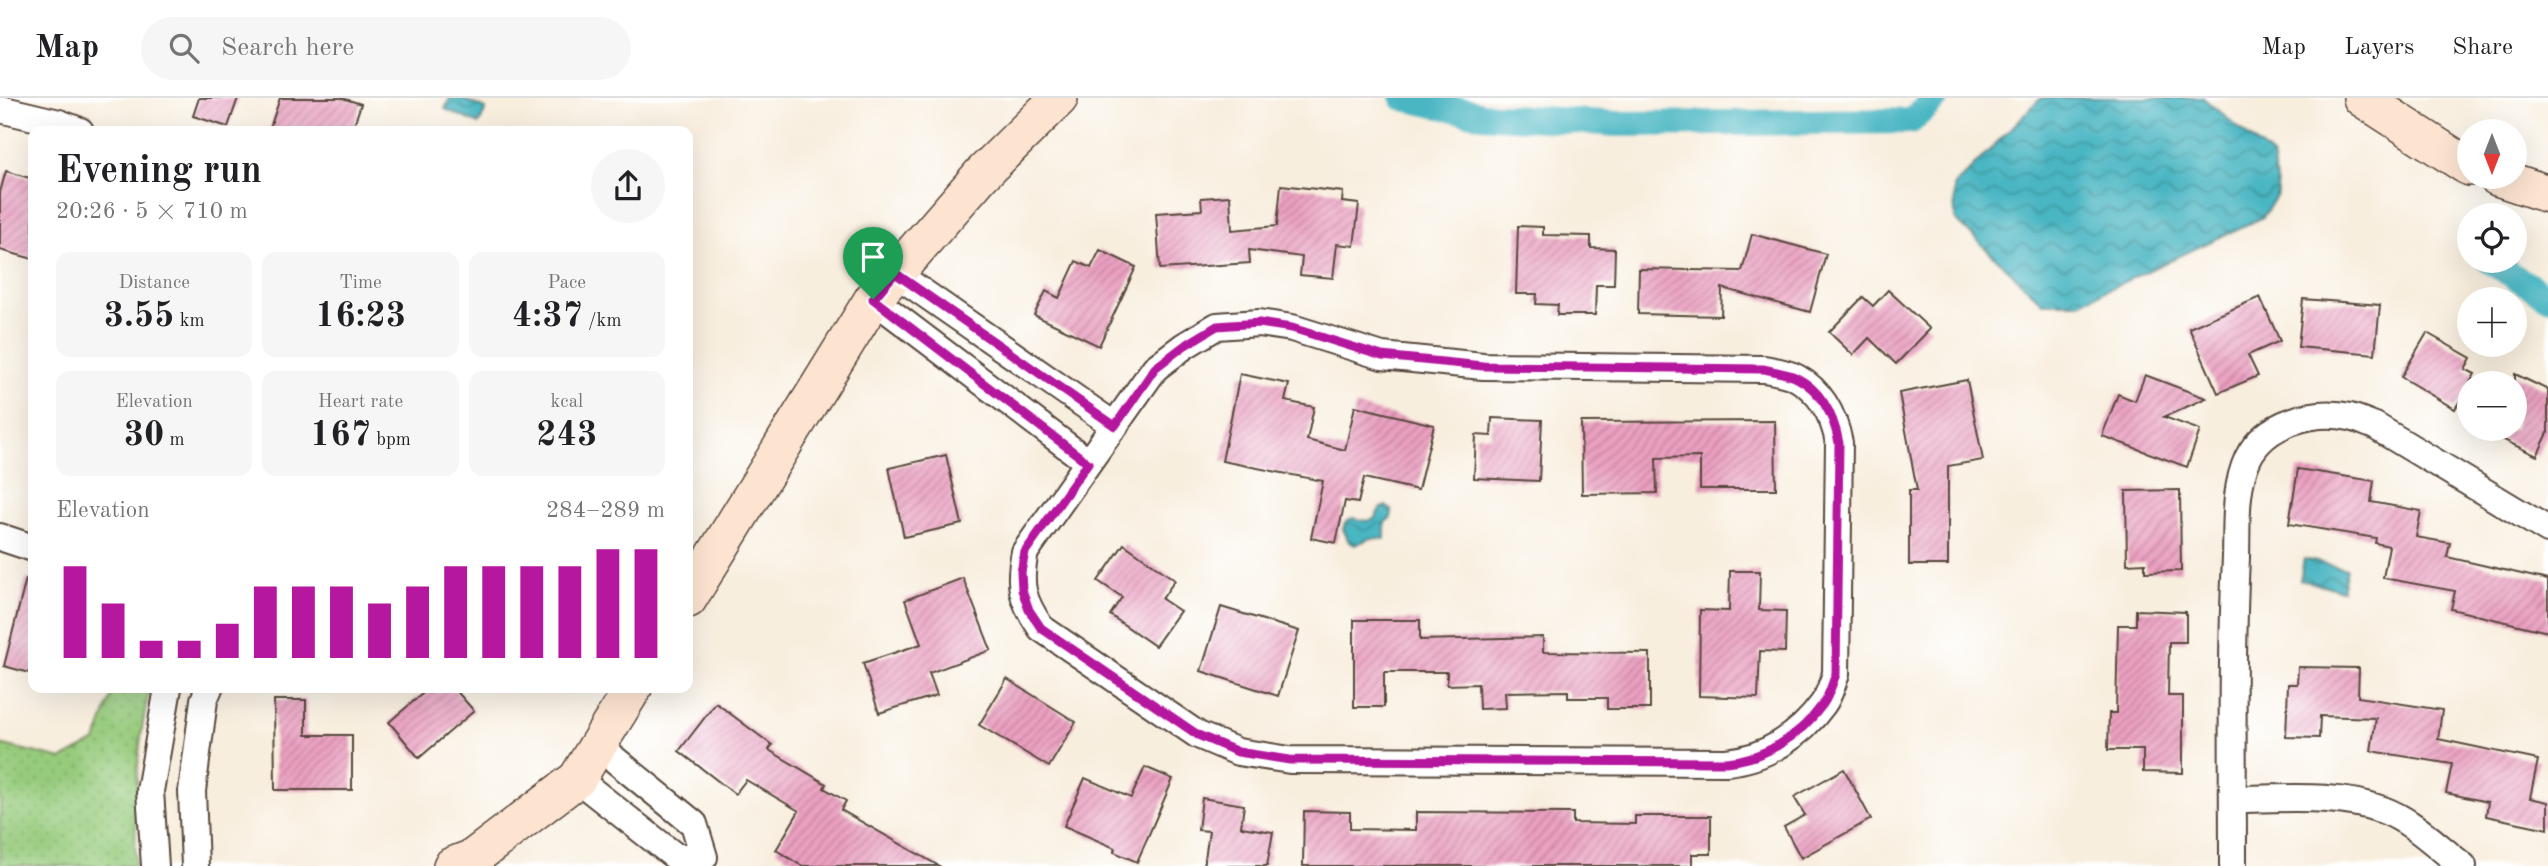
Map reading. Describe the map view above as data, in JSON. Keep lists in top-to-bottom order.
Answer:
{
  "north": "bottom",
  "page": {
    "header": "Map",
    "search": "Search here",
    "nav": ["Map", "Layers", "Share"],
    "map_buttons": ["+", "−"],
    "heading": ["Evening run", "20:26 · 5 × 710 m"],
    "stats": [
      ["Distance", "3.55 km"],
      ["Time", "16:23"],
      ["Pace", "4:37 /km"],
      ["Elevation", "30 m"],
      ["Heart rate", "167 bpm"],
      ["kcal", "243"]
    ],
    "chart": ["Elevation", "284–289 m"]
  }
}
